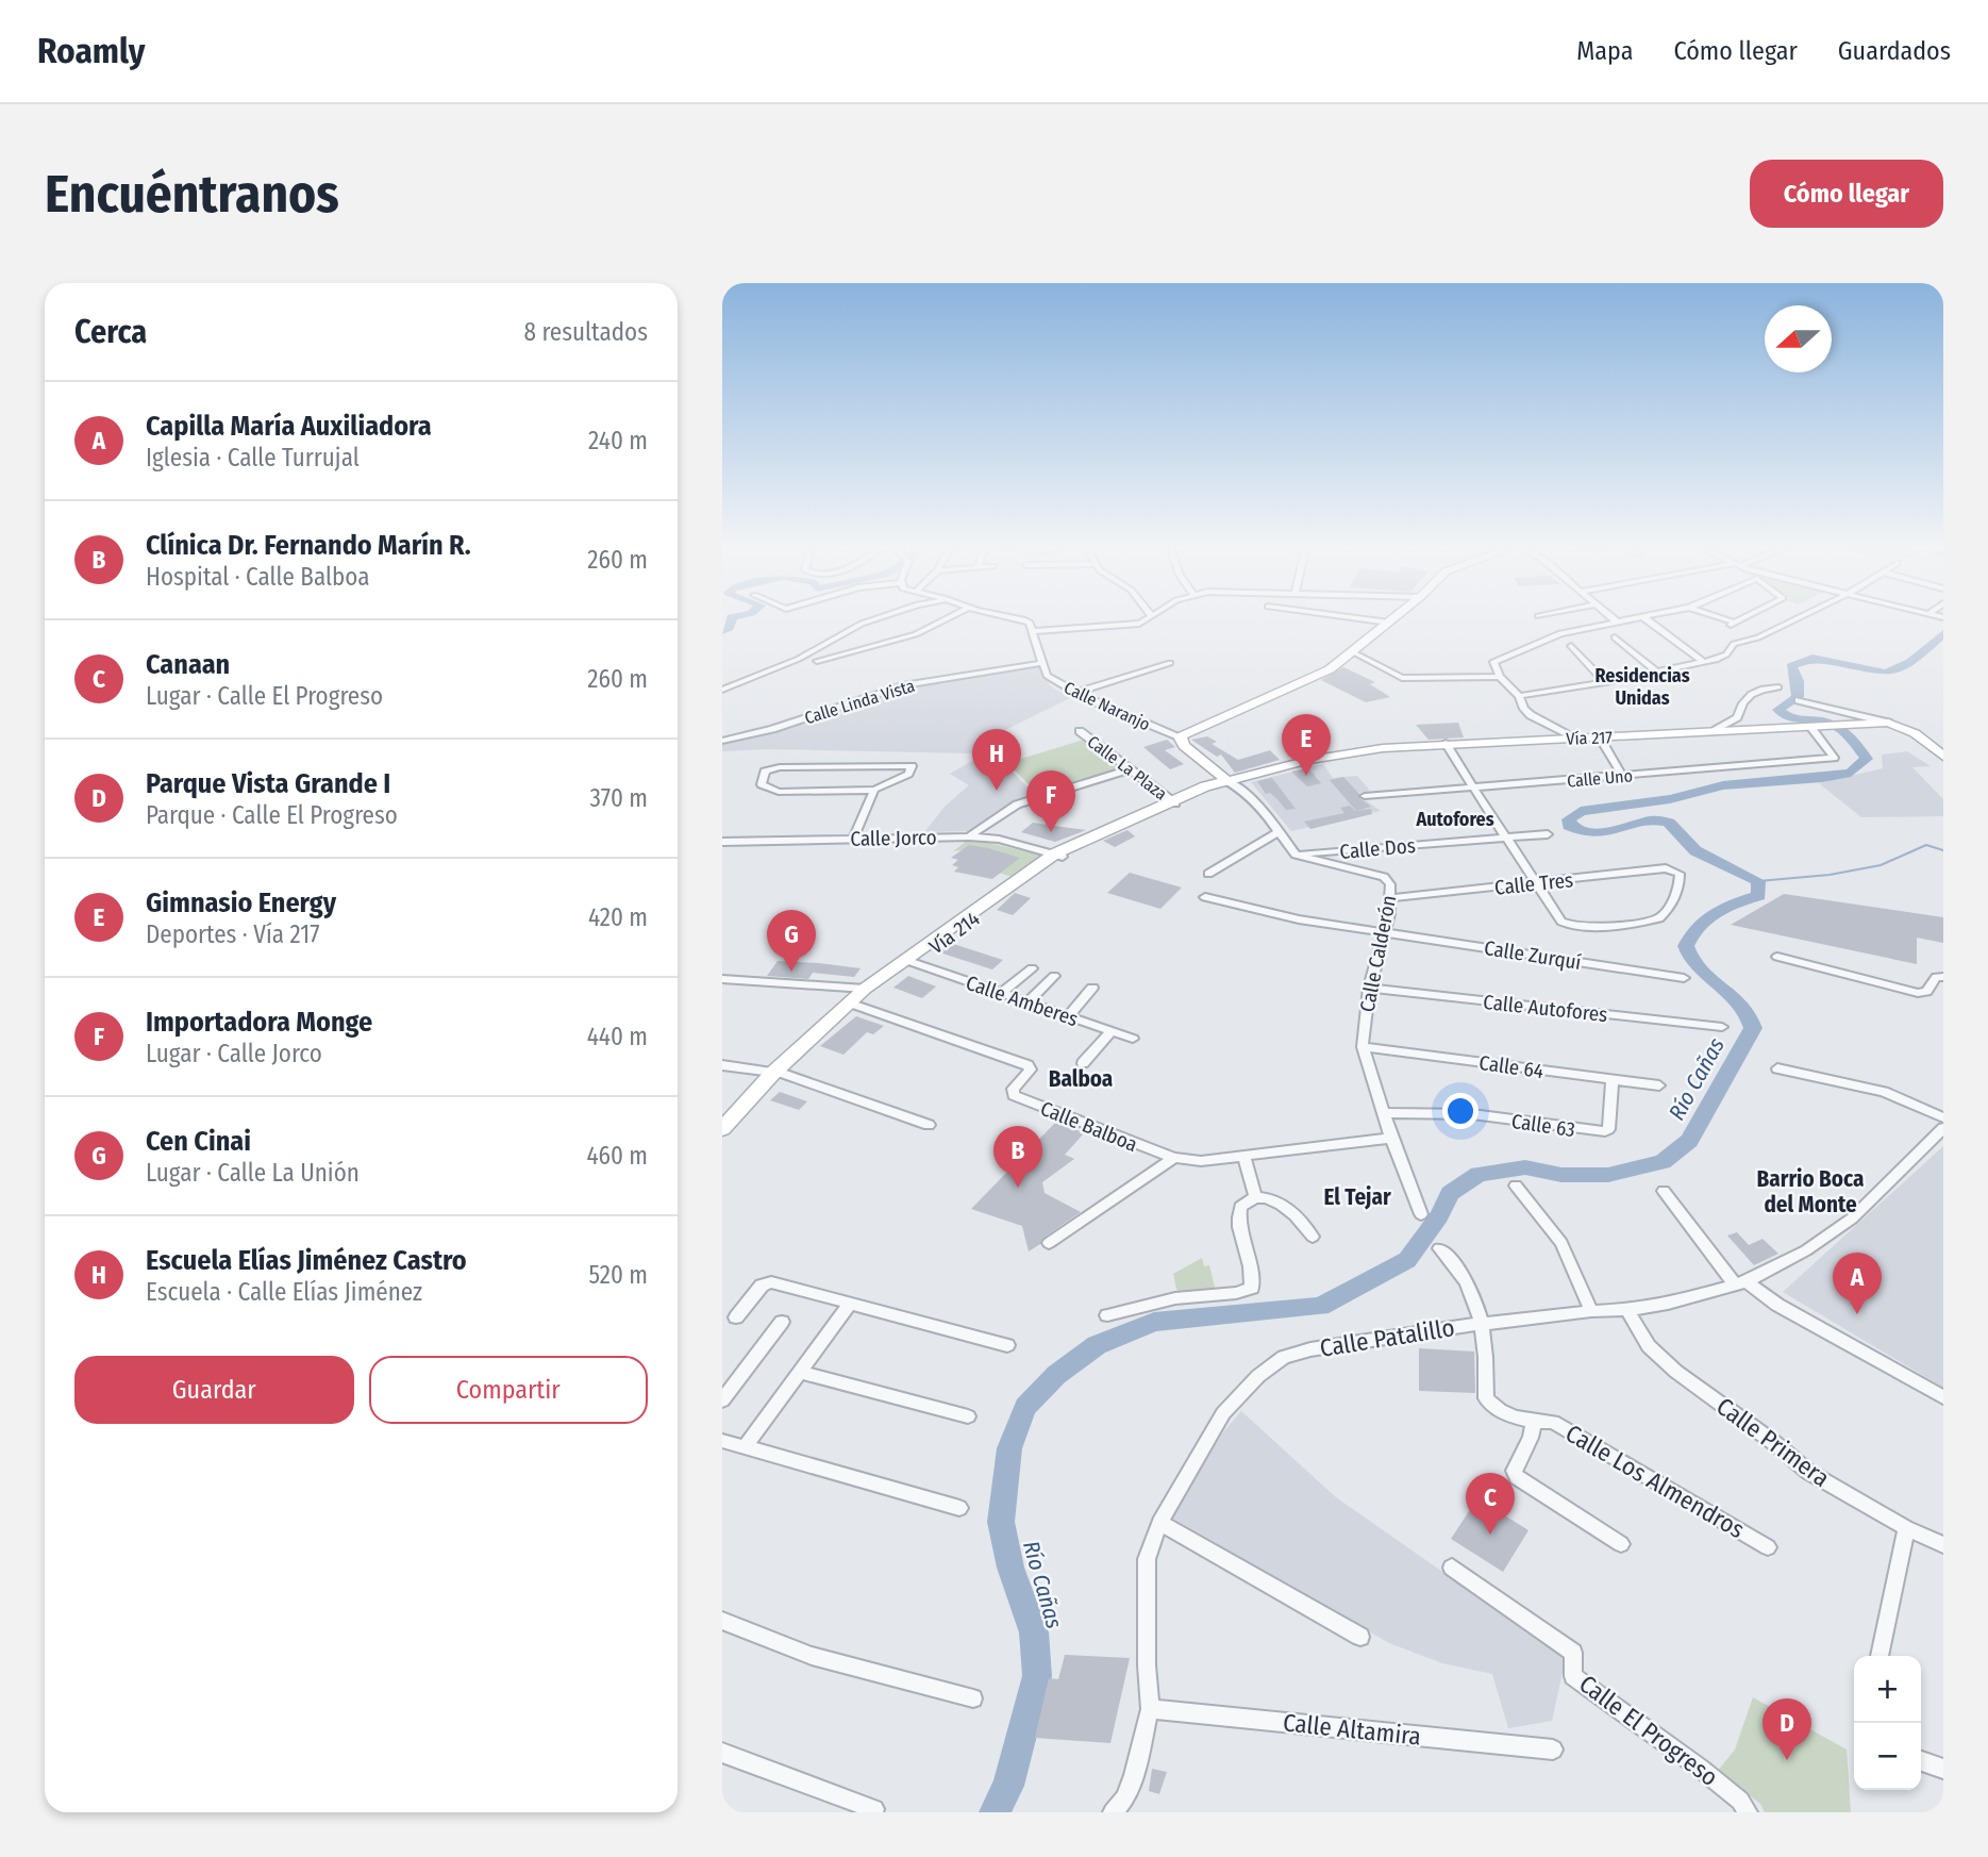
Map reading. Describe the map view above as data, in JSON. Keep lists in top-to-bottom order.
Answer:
{
  "streets": {
    "main road": ["Vía 217", "Vía 214"],
    "street": [
      "Calle Linda Vista",
      "Calle Naranjo",
      "Calle La Plaza",
      "Calle Uno",
      "Calle Jorco",
      "Calle Dos",
      "Calle Tres",
      "Calle Calderón",
      "Calle Zurquí",
      "Calle Amberes",
      "Calle Autofores",
      "Calle 64",
      "Calle 63",
      "Calle Balboa",
      "Calle Patalillo",
      "Calle Primera",
      "Calle Los Almendros",
      "Calle Altamira",
      "Calle El Progreso"
    ]
  },
  "crossings": [
    ["Calle Linda Vista", "Calle Naranjo"],
    ["Vía 217", "Calle Uno"],
    ["Vía 217", "Vía 214"],
    ["Calle La Plaza", "Vía 214"],
    ["Calle Jorco", "Vía 214"],
    ["Calle Dos", "Calle Calderón"],
    ["Calle Tres", "Calle Calderón"],
    ["Vía 214", "Calle Amberes"],
    ["Vía 214", "Calle Balboa"],
    ["Calle Calderón", "Calle Zurquí"],
    ["Calle Calderón", "Calle Autofores"],
    ["Calle Calderón", "Calle 64"],
    ["Calle Calderón", "Calle 63"],
    ["Calle Calderón", "Calle Balboa"],
    ["Calle 64", "Calle 63"],
    ["Calle Patalillo", "Calle Primera"],
    ["Calle Patalillo", "Calle Los Almendros"],
    ["Calle Patalillo", "Calle Altamira"]
  ],
  "districts": [
    "Residencias Unidas",
    "Autofores",
    "Balboa",
    "Barrio Boca del Monte",
    "El Tejar"
  ],
  "water": ["Río Cañas"],
  "north": "left",
  "page": {
    "header": "Roamly",
    "nav": ["Mapa", "Cómo llegar", "Guardados"],
    "buttons": [
      "Cómo llegar",
      ["Guardar", "Compartir"]
    ],
    "title": "Encuéntranos",
    "heading": ["Cerca", "8 resultados"],
    "list": [
      {
        "mark": "A",
        "name": "Capilla María Auxiliadora",
        "note": "Iglesia · Calle Turrujal",
        "value": "240 m"
      },
      {
        "mark": "B",
        "name": "Clínica Dr. Fernando Marín R.",
        "note": "Hospital · Calle Balboa",
        "value": "260 m"
      },
      {
        "mark": "C",
        "name": "Canaan",
        "note": "Lugar · Calle El Progreso",
        "value": "260 m"
      },
      {
        "mark": "D",
        "name": "Parque Vista Grande I",
        "note": "Parque · Calle El Progreso",
        "value": "370 m"
      },
      {
        "mark": "E",
        "name": "Gimnasio Energy",
        "note": "Deportes · Vía 217",
        "value": "420 m"
      },
      {
        "mark": "F",
        "name": "Importadora Monge",
        "note": "Lugar · Calle Jorco",
        "value": "440 m"
      },
      {
        "mark": "G",
        "name": "Cen Cinai",
        "note": "Lugar · Calle La Unión",
        "value": "460 m"
      },
      {
        "mark": "H",
        "name": "Escuela Elías Jiménez Castro",
        "note": "Escuela · Calle Elías Jiménez",
        "value": "520 m"
      }
    ],
    "pins": [
      "E",
      "H",
      "F",
      "G",
      "B",
      "A",
      "C",
      "D"
    ],
    "map_buttons": ["+", "−"]
  }
}
